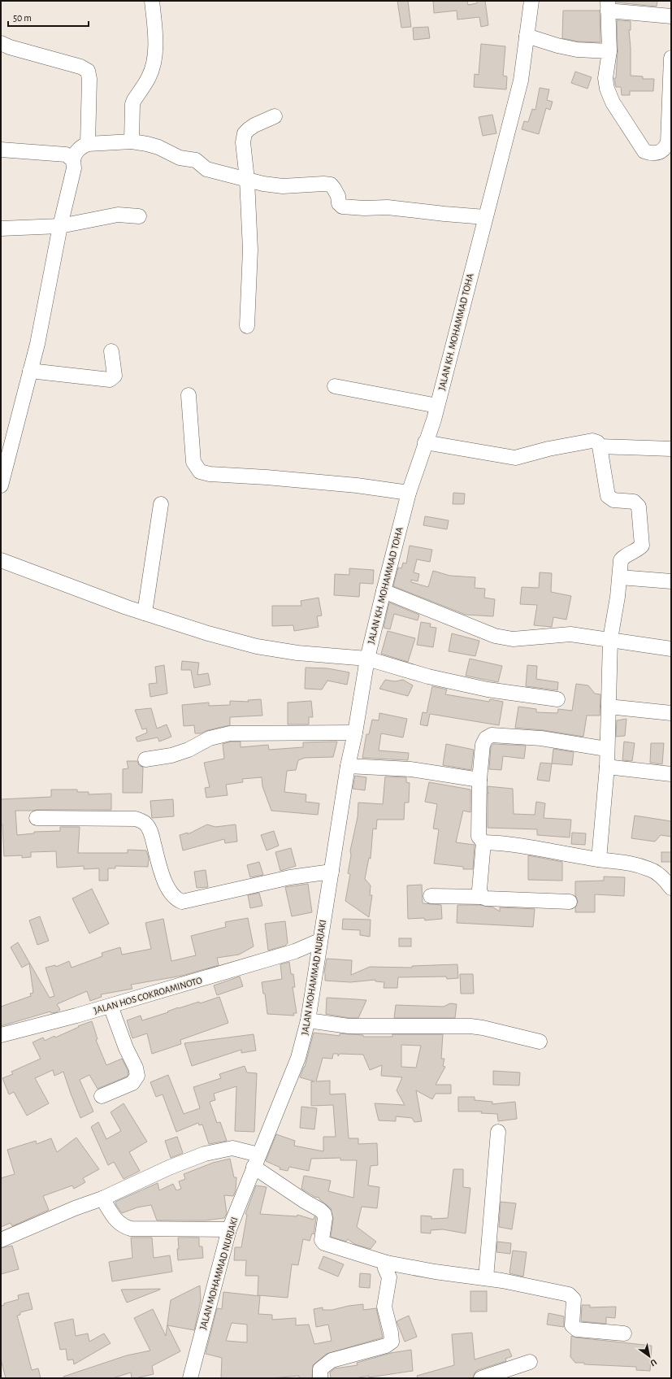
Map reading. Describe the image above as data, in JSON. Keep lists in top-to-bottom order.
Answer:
{
  "streets": {
    "street": ["JALAN KH. MOHAMMAD TOHA", "JALAN MOHAMMAD NURJAKI", "JALAN HOS COKROAMINOTO"]
  },
  "crossings": [
    ["JALAN KH. MOHAMMAD TOHA", "JALAN MOHAMMAD NURJAKI"],
    ["JALAN MOHAMMAD NURJAKI", "JALAN HOS COKROAMINOTO"]
  ],
  "scale_bar": "50 m",
  "north": "bottom right"
}
